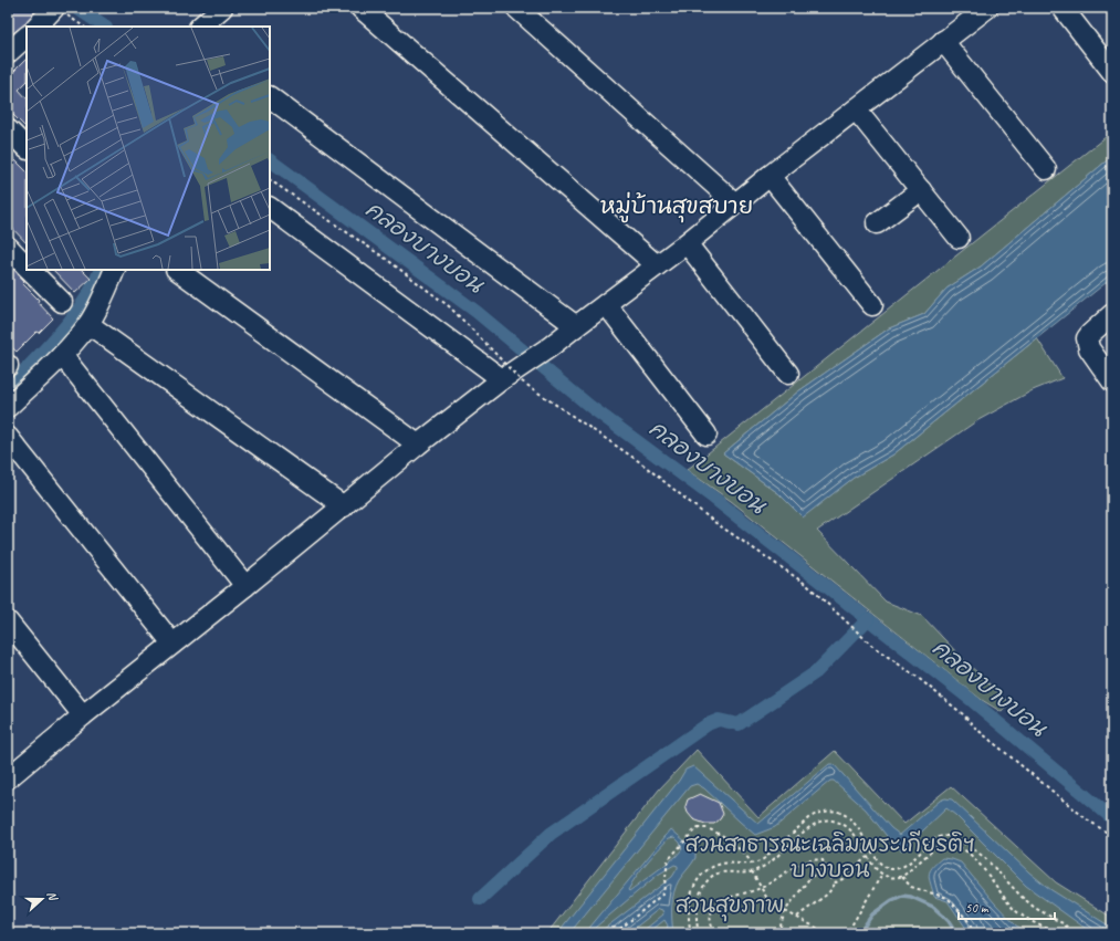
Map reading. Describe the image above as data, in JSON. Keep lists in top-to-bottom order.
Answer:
{
  "districts": ["หมู่บ้านสุขสบาย"],
  "water": ["คลองบางบอน"],
  "parks": ["สวนสาธารณะเฉลิมพระเกียรติฯ บางบอน", "สวนสุขภาพ"],
  "scale_bar": "50 m",
  "north": "right"
}
